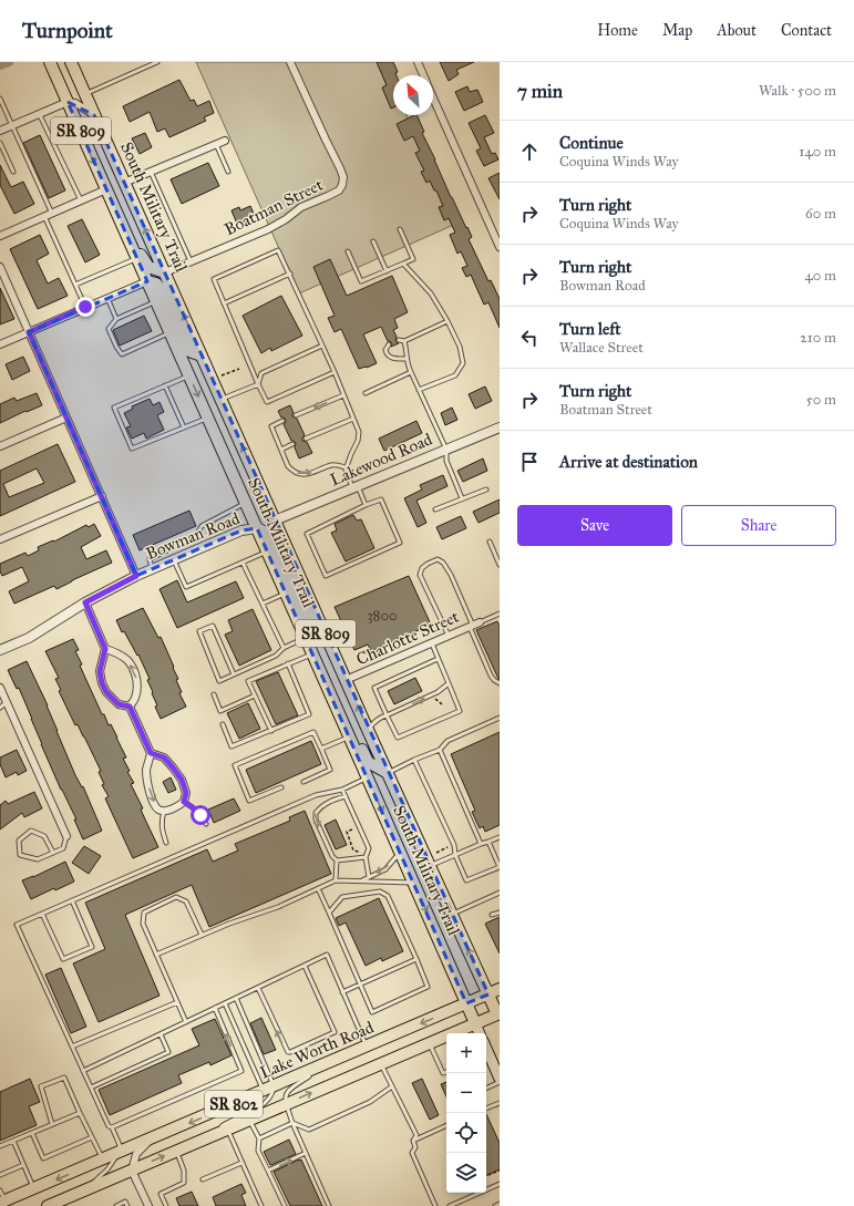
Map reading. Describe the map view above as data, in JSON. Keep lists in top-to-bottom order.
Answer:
{
  "streets": {
    "main road": [
      "SR 809",
      "South Military Trail",
      "Lake Worth Road",
      "SR 802"
    ],
    "street": [
      "Boatman Street",
      "Lakewood Road",
      "Bowman Road",
      "Charlotte Street"
    ]
  },
  "crossings": [
    ["South Military Trail", "Boatman Street"],
    ["South Military Trail", "Lakewood Road"],
    ["South Military Trail", "Bowman Road"],
    ["South Military Trail", "Charlotte Street"],
    ["South Military Trail", "Lake Worth Road"],
    ["South Military Trail", "SR 802"]
  ],
  "house_numbers": ["3800"],
  "north": "top left",
  "page": {
    "header": "Turnpoint",
    "nav": [
      "Home",
      "Map",
      "About",
      "Contact"
    ],
    "heading": ["7 min", "Walk · 500 m"],
    "list": [
      ["Continue", "Coquina Winds Way", "140 m"],
      ["Turn right", "Coquina Winds Way", "60 m"],
      ["Turn right", "Bowman Road", "40 m"],
      ["Turn left", "Wallace Street", "210 m"],
      ["Turn right", "Boatman Street", "50 m"],
      "Arrive at destination"
    ],
    "buttons": ["Save", "Share"],
    "map_buttons": ["+", "−"]
  }
}
